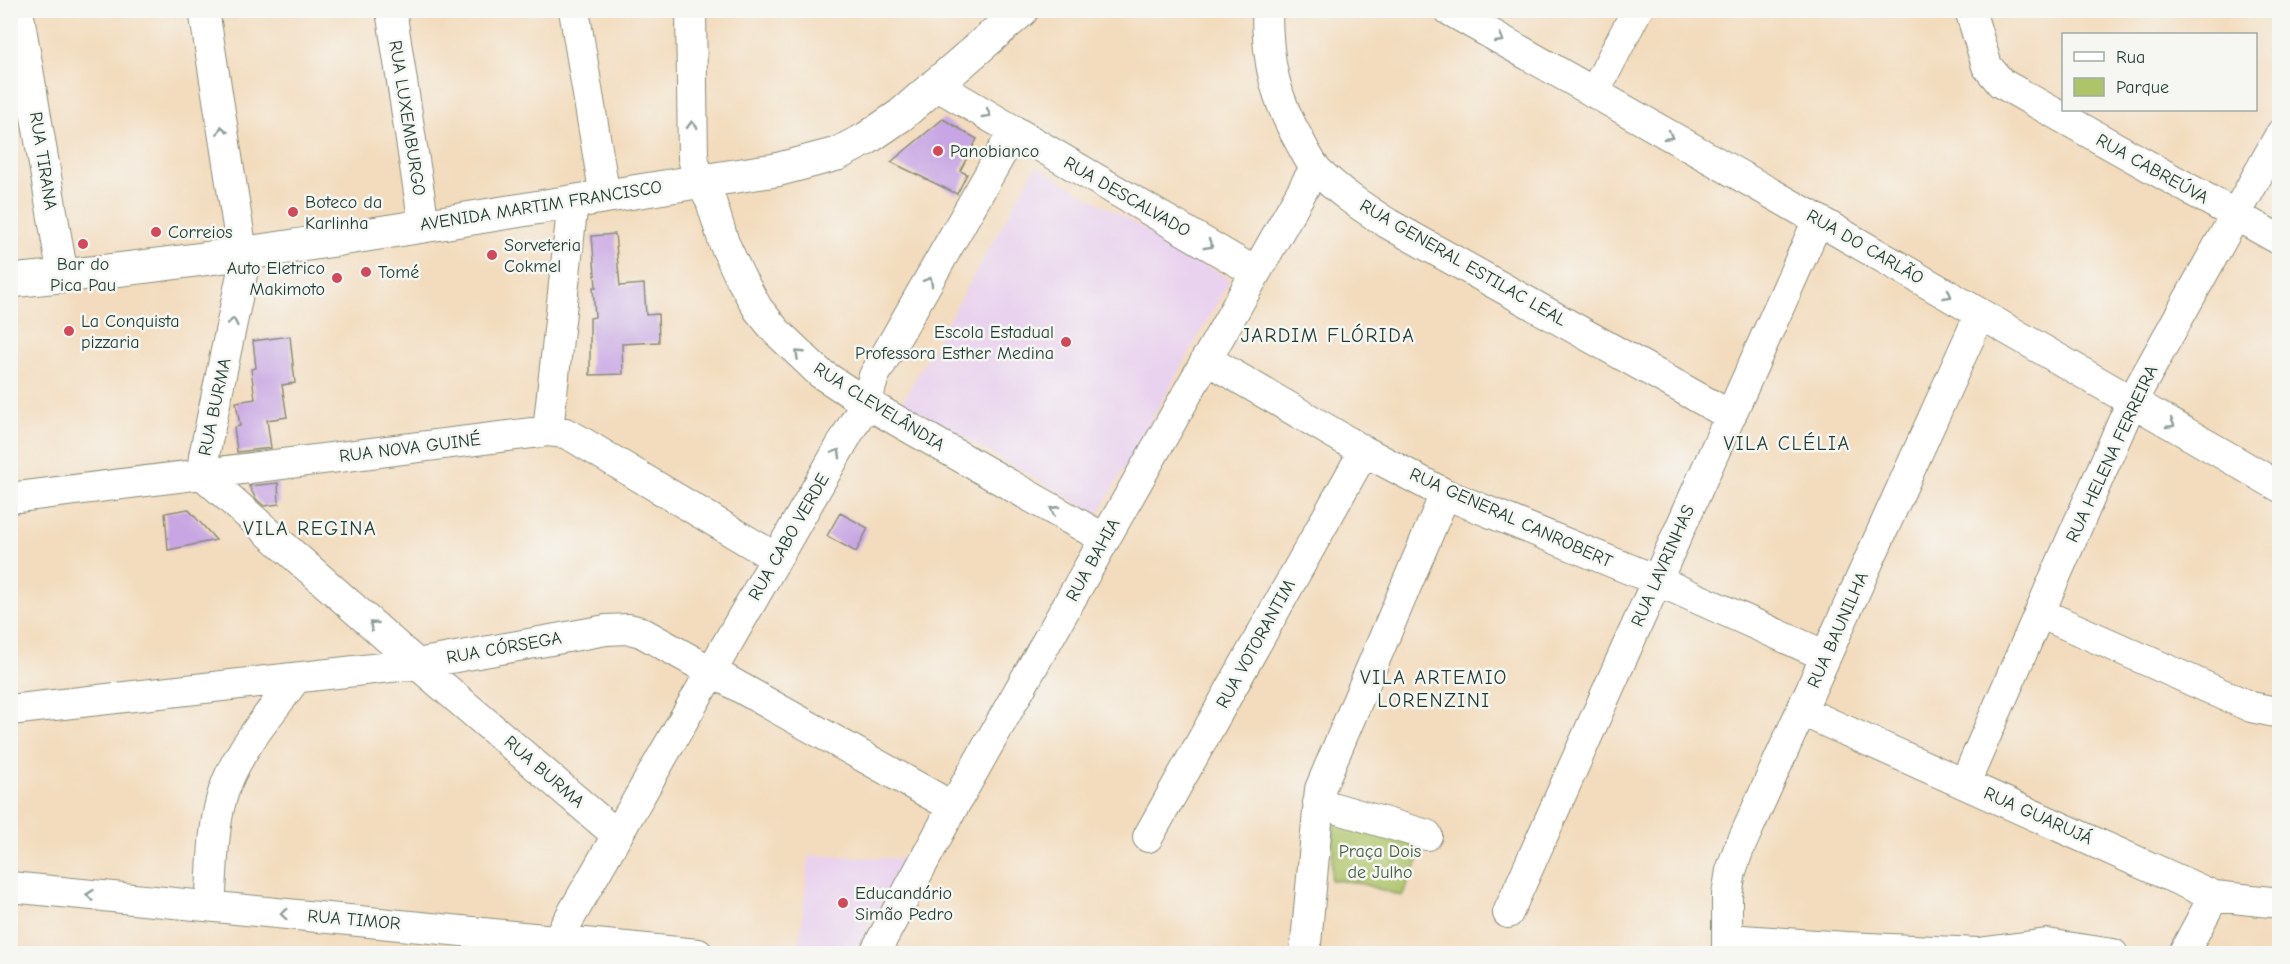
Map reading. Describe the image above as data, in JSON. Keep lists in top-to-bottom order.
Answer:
{
  "streets": {
    "main road": ["AVENIDA MARTIM FRANCISCO"],
    "street": [
      "RUA LUXEMBURGO",
      "RUA TIRANA",
      "RUA CABREÚVA",
      "RUA DESCALVADO",
      "RUA DO CARLÃO",
      "RUA GENERAL ESTILAC LEAL",
      "RUA BURMA",
      "RUA CLEVELÂNDIA",
      "RUA NOVA GUINÉ",
      "RUA HELENA FERREIRA",
      "RUA GENERAL CANROBERT",
      "RUA CABO VERDE",
      "RUA BAHIA",
      "RUA LAVRINHAS",
      "RUA BAUNILHA",
      "RUA VOTORANTIM",
      "RUA CÓRSEGA",
      "RUA GUARUJÁ",
      "RUA TIMOR"
    ]
  },
  "crossings": [
    ["RUA LUXEMBURGO", "AVENIDA MARTIM FRANCISCO"],
    ["RUA TIRANA", "AVENIDA MARTIM FRANCISCO"],
    ["RUA CABREÚVA", "RUA HELENA FERREIRA"],
    ["RUA DESCALVADO", "AVENIDA MARTIM FRANCISCO"],
    ["RUA DESCALVADO", "RUA CABO VERDE"],
    ["RUA DESCALVADO", "RUA BAHIA"],
    ["AVENIDA MARTIM FRANCISCO", "RUA BURMA"],
    ["AVENIDA MARTIM FRANCISCO", "RUA CLEVELÂNDIA"],
    ["RUA DO CARLÃO", "RUA HELENA FERREIRA"],
    ["RUA DO CARLÃO", "RUA LAVRINHAS"],
    ["RUA DO CARLÃO", "RUA BAUNILHA"],
    ["RUA GENERAL ESTILAC LEAL", "RUA BAHIA"],
    ["RUA GENERAL ESTILAC LEAL", "RUA LAVRINHAS"],
    ["RUA BURMA", "RUA NOVA GUINÉ"],
    ["RUA BURMA", "RUA CABO VERDE"],
    ["RUA BURMA", "RUA CÓRSEGA"],
    ["RUA CLEVELÂNDIA", "RUA CABO VERDE"],
    ["RUA CLEVELÂNDIA", "RUA BAHIA"],
    ["RUA NOVA GUINÉ", "RUA CABO VERDE"],
    ["RUA HELENA FERREIRA", "RUA GUARUJÁ"],
    ["RUA GENERAL CANROBERT", "RUA BAHIA"],
    ["RUA GENERAL CANROBERT", "RUA LAVRINHAS"],
    ["RUA GENERAL CANROBERT", "RUA BAUNILHA"],
    ["RUA GENERAL CANROBERT", "RUA VOTORANTIM"],
    ["RUA CABO VERDE", "RUA CÓRSEGA"],
    ["RUA CABO VERDE", "RUA TIMOR"],
    ["RUA BAHIA", "RUA CÓRSEGA"],
    ["RUA BAUNILHA", "RUA GUARUJÁ"]
  ],
  "one_way": [
    "RUA DESCALVADO",
    "RUA DO CARLÃO",
    "RUA BURMA",
    "RUA CLEVELÂNDIA",
    "RUA CABO VERDE",
    "RUA TIMOR"
  ],
  "districts": [
    "JARDIM FLÓRIDA",
    "VILA CLÉLIA",
    "VILA REGINA",
    "VILA ARTEMIO LORENZINI"
  ],
  "parks": ["Praça Dois de Julho"],
  "places": [
    "Panobianco",
    "Boteco da Karlinha",
    "Correios",
    "Bar do Pica Pau",
    "Sorveteria Cokmel",
    "Tomé",
    "Auto Eletrico Makimoto",
    "La Conquista pizzaria",
    "Escola Estadual Professora Esther Medina",
    "Educandário Simão Pedro"
  ],
  "legend": ["Rua", "Parque"]
}
